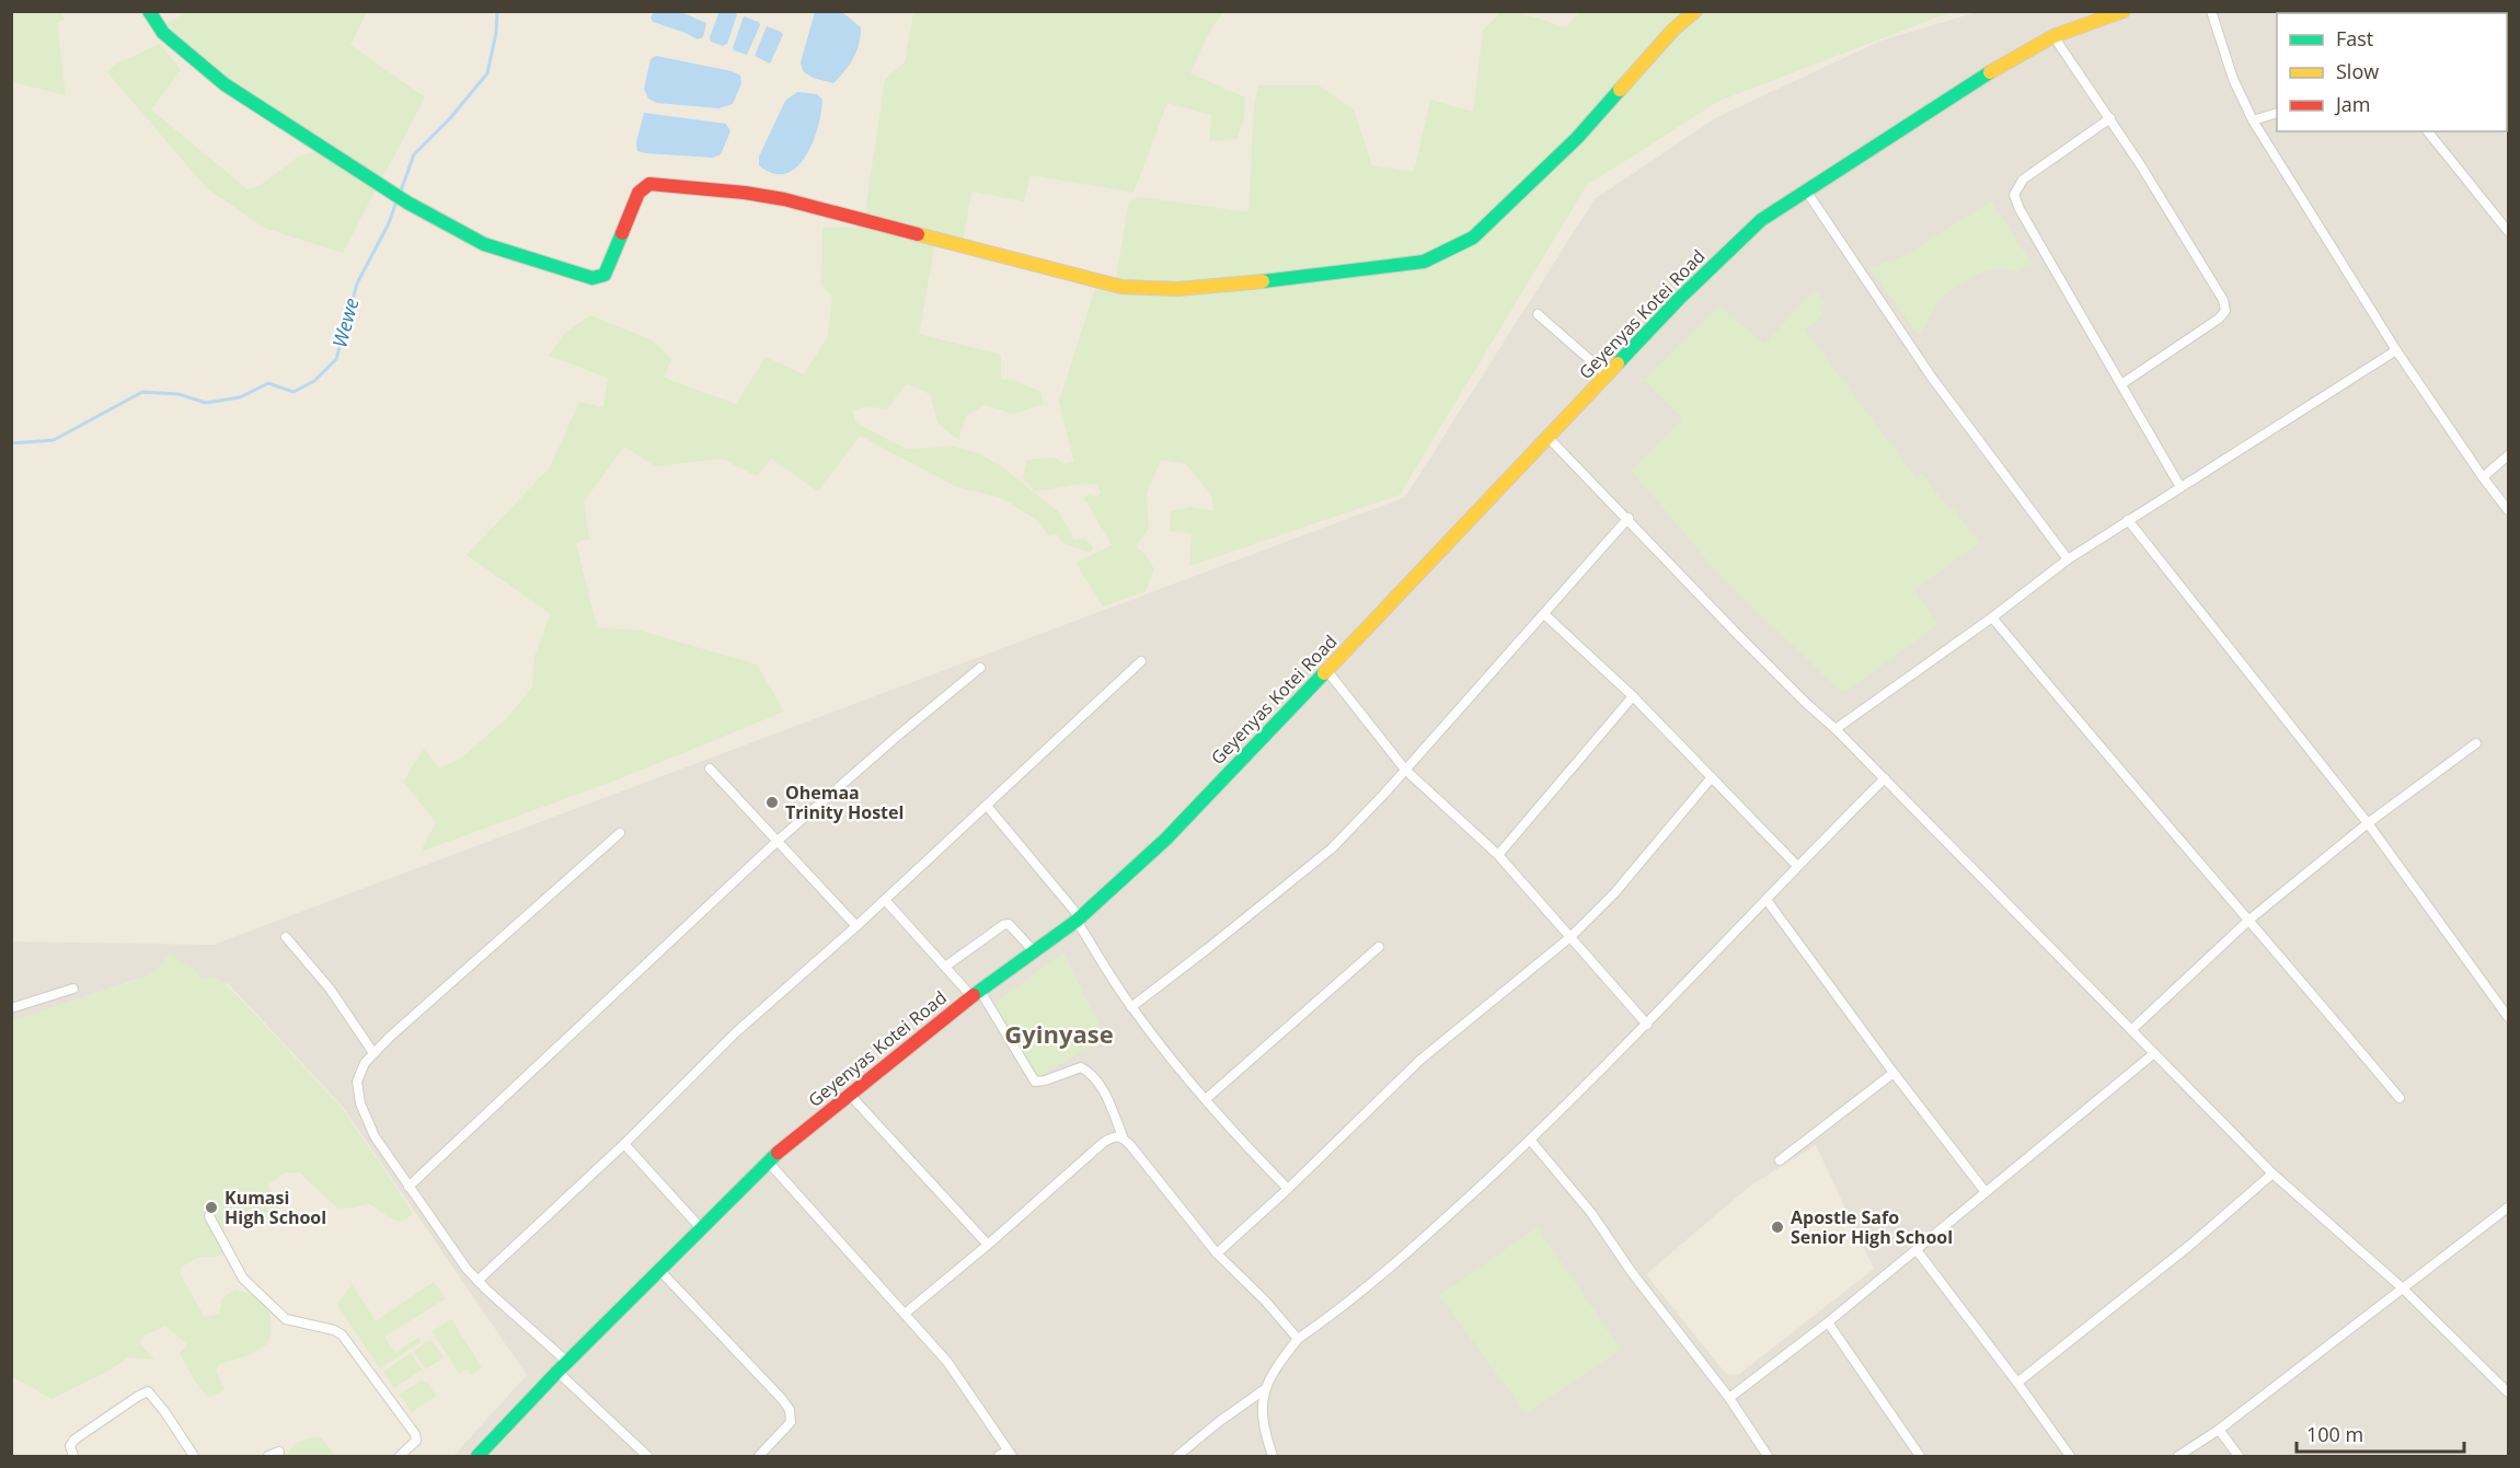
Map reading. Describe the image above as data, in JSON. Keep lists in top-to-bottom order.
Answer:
{
  "streets": {
    "street": ["Geyenyas Kotei Road"]
  },
  "districts": ["Gyinyase"],
  "water": ["Wewe"],
  "places": ["Ohemaa Trinity Hostel", "Kumasi High School", "Apostle Safo Senior High School"],
  "legend": ["Fast", "Slow", "Jam"],
  "scale_bar": "100 m"
}
